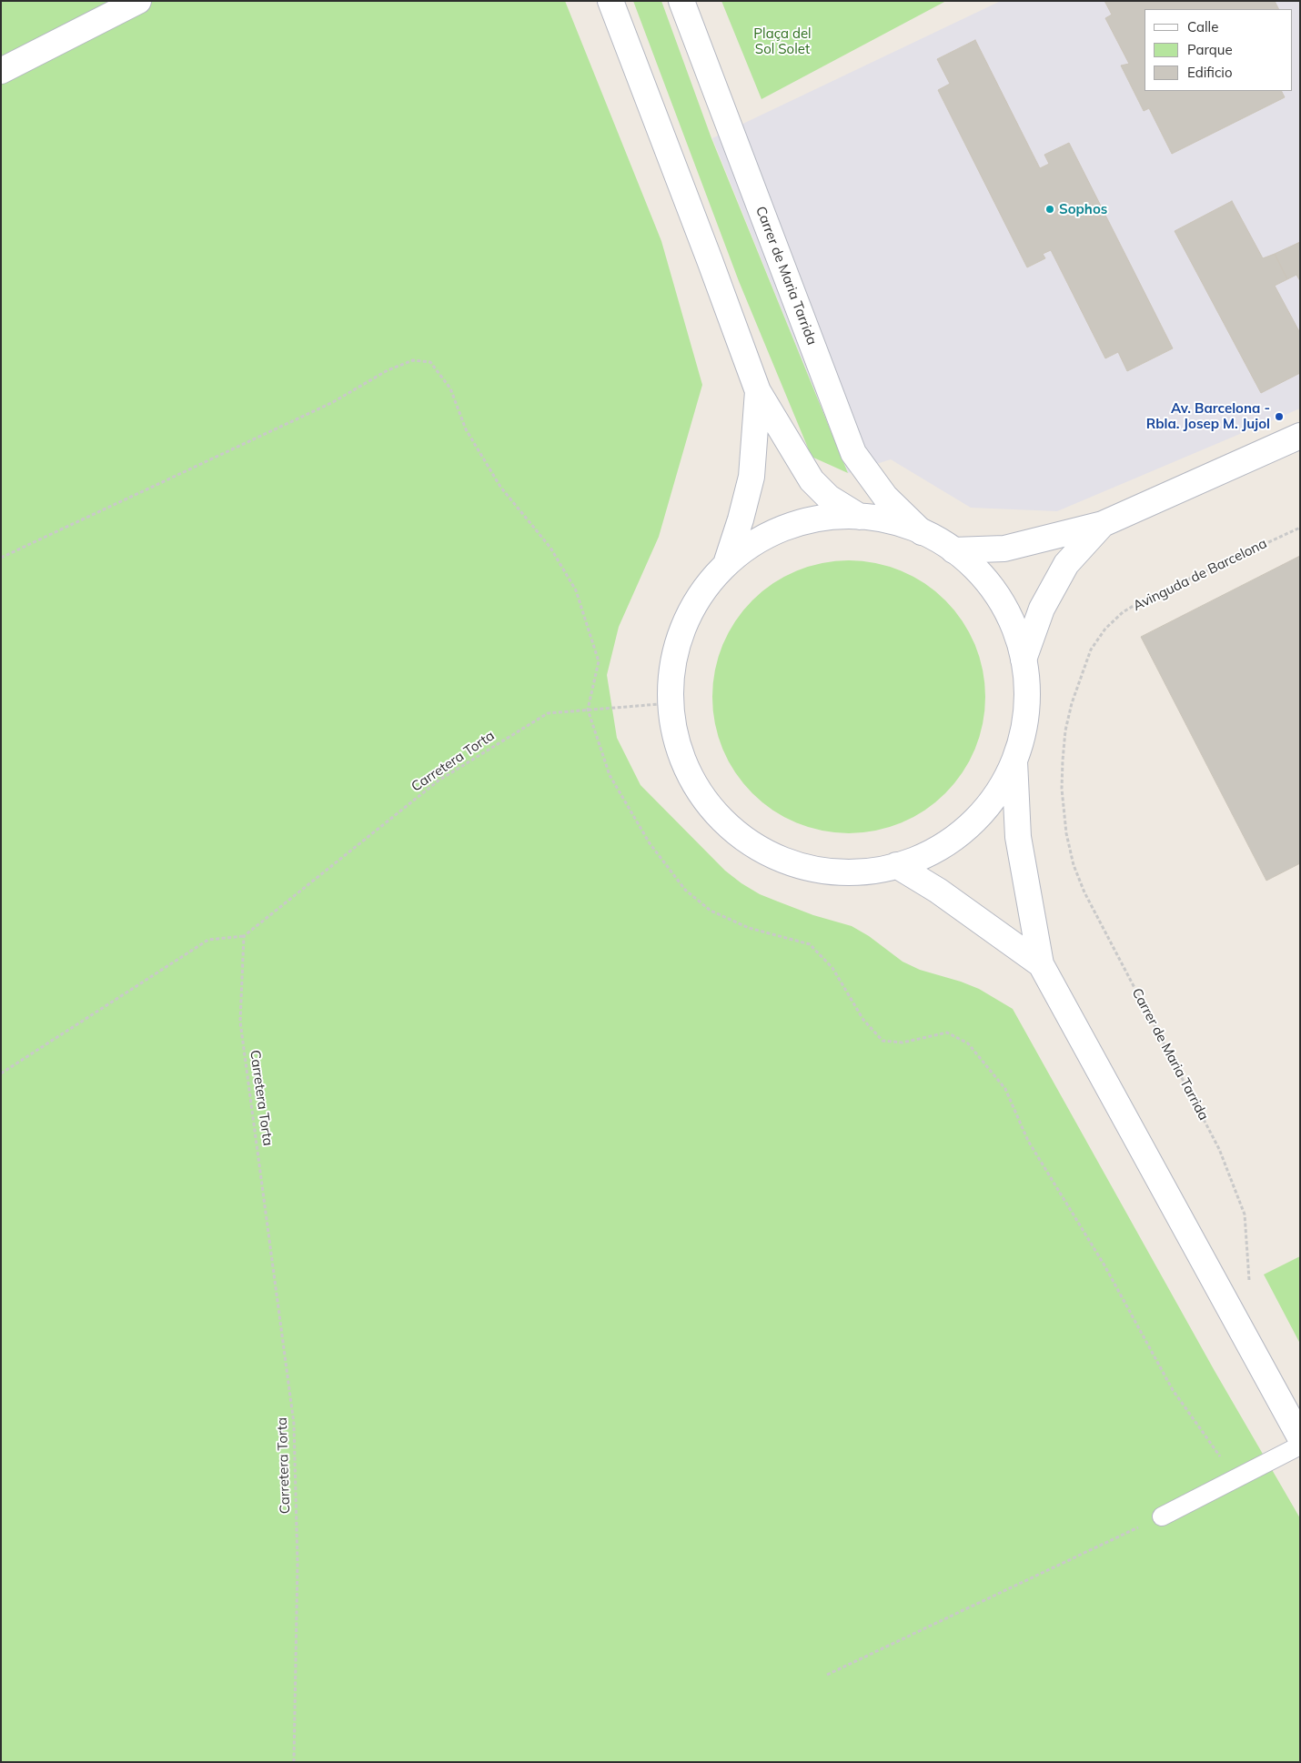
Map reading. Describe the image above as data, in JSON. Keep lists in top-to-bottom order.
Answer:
{
  "streets": {
    "main road": ["Carrer de Maria Tarrida"],
    "path": ["Avinguda de Barcelona", "Carretera Torta"]
  },
  "crossings": [
    ["Carrer de Maria Tarrida", "Avinguda de Barcelona"]
  ],
  "parks": ["Plaça del Sol Solet"],
  "places": ["Sophos", "Av. Barcelona - Rbla. Josep M. Jujol"],
  "legend": ["Calle", "Parque", "Edificio"]
}
